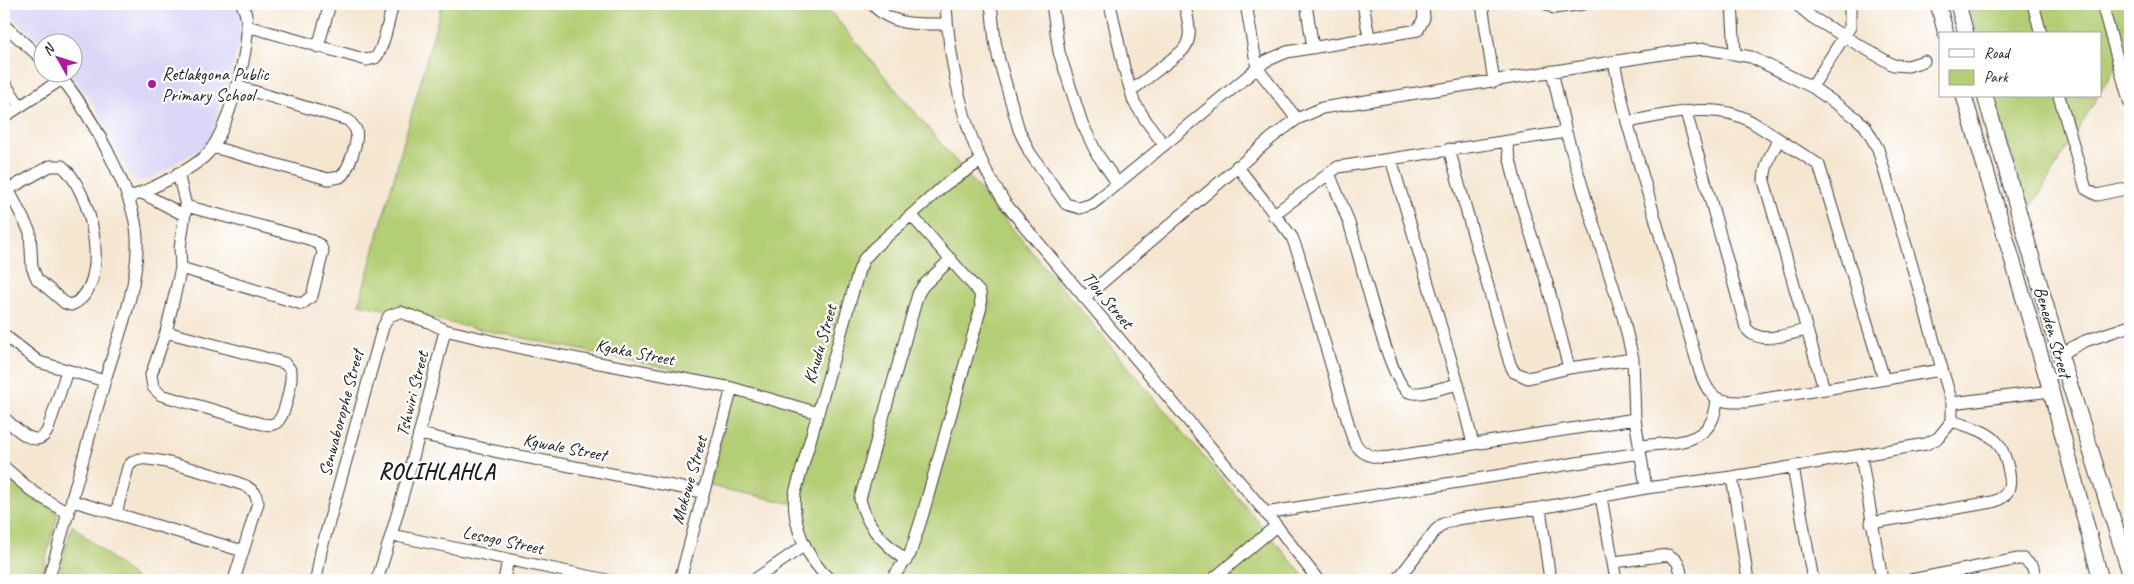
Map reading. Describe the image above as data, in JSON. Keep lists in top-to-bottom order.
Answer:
{
  "streets": {
    "main road": ["Beneden Street"],
    "street": [
      "Tlou Street",
      "Khudu Street",
      "Kgaka Street",
      "Tshwiri Street",
      "Senwaborophe Street",
      "Kgwale Street",
      "Mokowe Street",
      "Lesogo Street"
    ]
  },
  "crossings": [
    ["Tlou Street", "Khudu Street"],
    ["Khudu Street", "Kgaka Street"],
    ["Kgaka Street", "Tshwiri Street"],
    ["Kgaka Street", "Senwaborophe Street"],
    ["Kgaka Street", "Mokowe Street"],
    ["Tshwiri Street", "Senwaborophe Street"],
    ["Tshwiri Street", "Kgwale Street"],
    ["Tshwiri Street", "Lesogo Street"],
    ["Kgwale Street", "Mokowe Street"]
  ],
  "districts": ["ROLIHLAHLA"],
  "places": ["Retlakgona Public Primary School"],
  "legend": ["Road", "Park"],
  "north": "top left"
}
